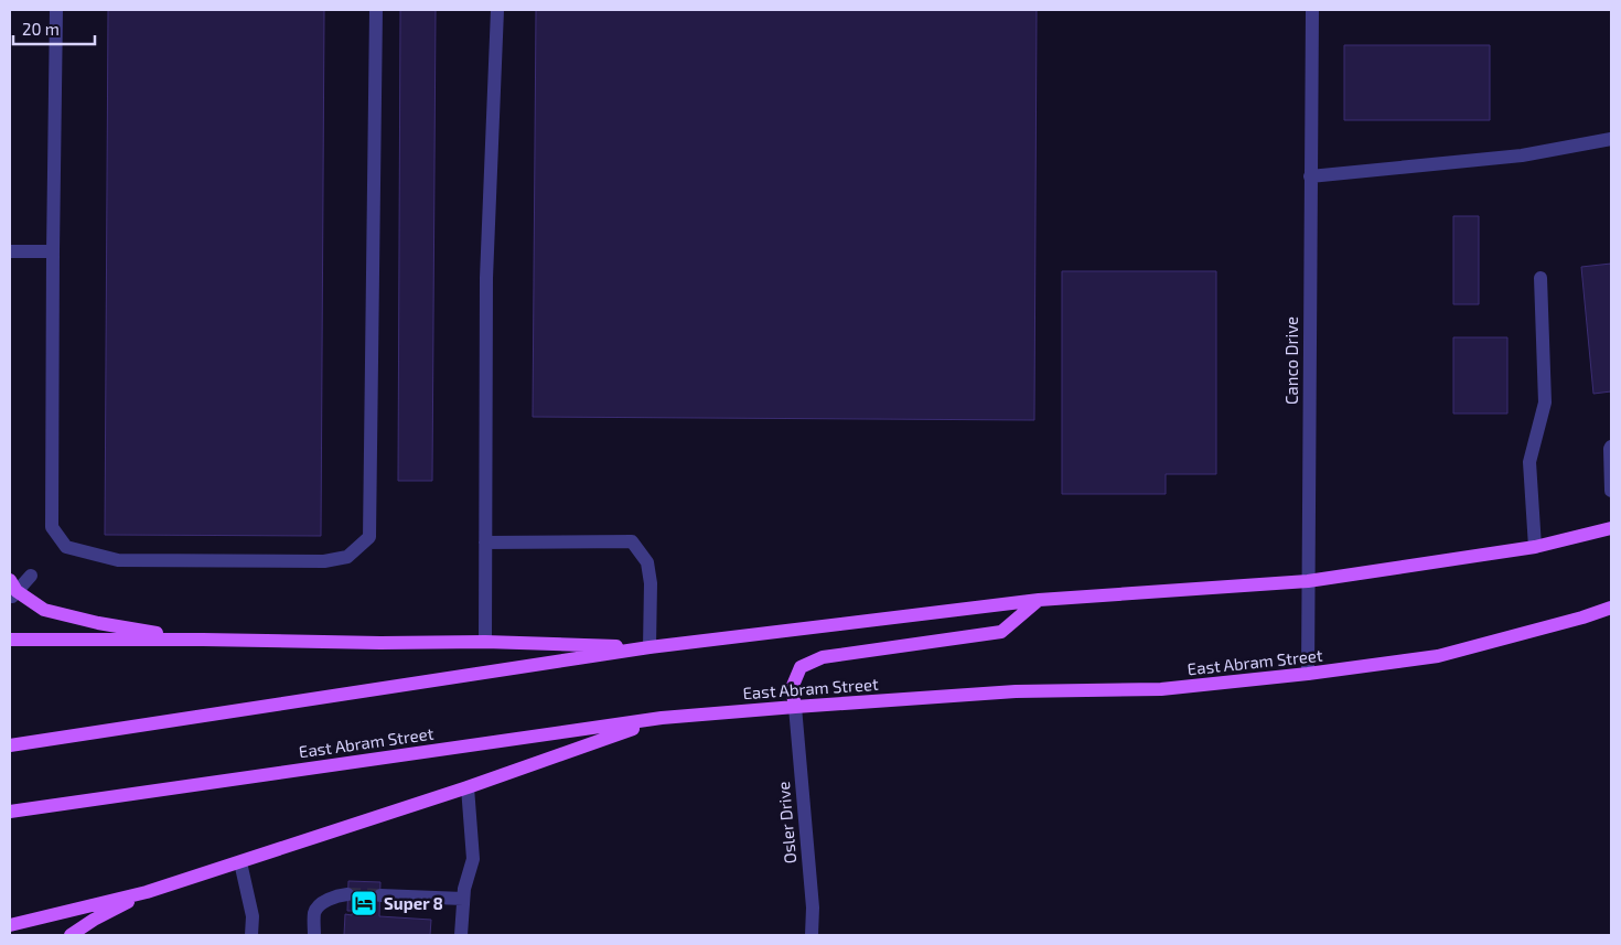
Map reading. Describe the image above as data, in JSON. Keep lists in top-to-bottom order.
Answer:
{
  "streets": {
    "main road": ["East Abram Street"],
    "street": ["Canco Drive", "Osler Drive"]
  },
  "crossings": [
    ["Canco Drive", "East Abram Street"],
    ["East Abram Street", "Osler Drive"]
  ],
  "places": {
    "hotel": ["Super 8"]
  },
  "scale_bar": "20 m"
}
